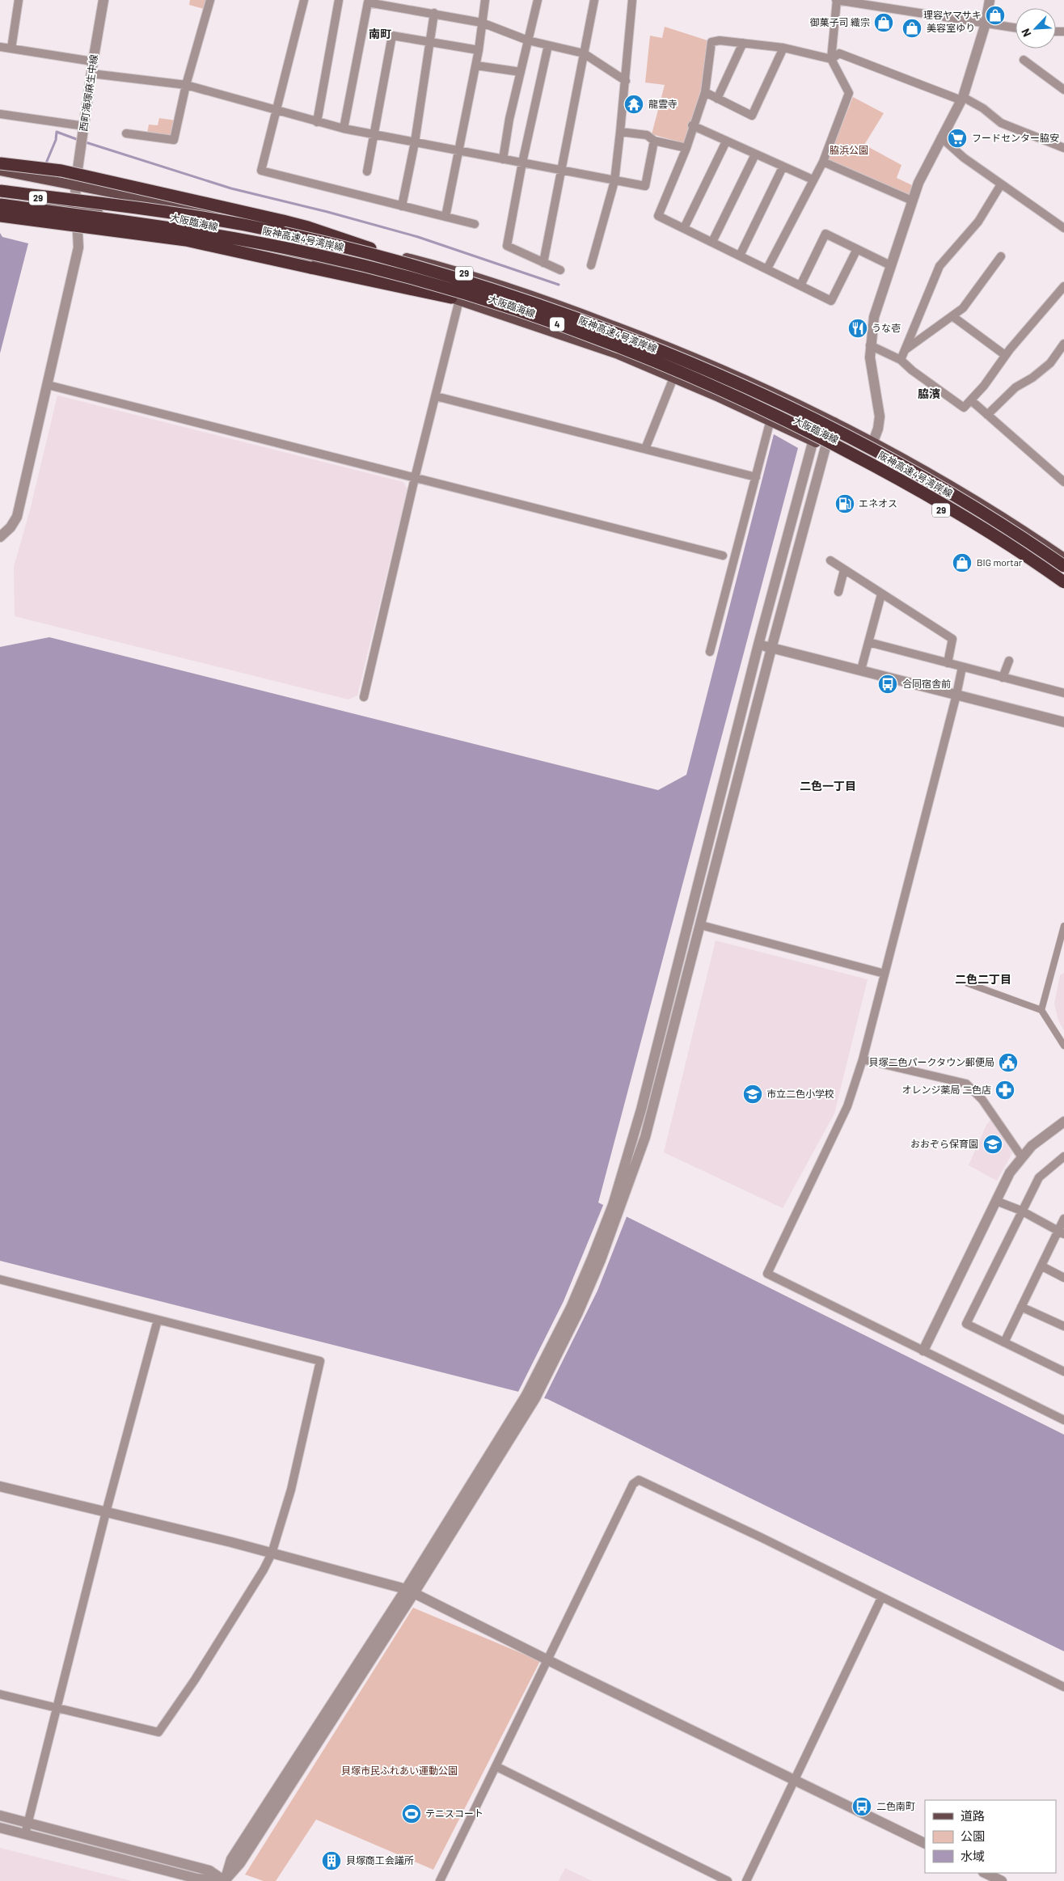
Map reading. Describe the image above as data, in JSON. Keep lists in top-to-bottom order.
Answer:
{
  "streets": {
    "highway": ["阪神高速4号湾岸線", "4"],
    "main road": ["29", "大阪臨海線"],
    "street": ["西町海塚麻生中線"]
  },
  "crossings": [
    ["西町海塚麻生中線", "大阪臨海線"],
    ["大阪臨海線", "阪神高速4号湾岸線"]
  ],
  "districts": [
    "南町",
    "脇濱",
    "二色一丁目",
    "二色二丁目"
  ],
  "parks": ["脇浜公園", "貝塚市民ふれあい運動公園"],
  "places": {
    "shop": [
      "理容ヤマサキ",
      "御菓子司 織宗",
      "美容室ゆり",
      "BIG mortar"
    ],
    "temple": ["龍雲寺"],
    "supermarket": ["フードセンター脇安"],
    "restaurant": ["うな壱"],
    "fuel station": ["エネオス"],
    "bus stop": ["合同宿舎前", "二色南町"],
    "public building": ["貝塚二色パークタウン郵便局"],
    "pharmacy": ["オレンジ薬局 二色店"],
    "school or university": ["市立二色小学校", "おおぞら保育園"],
    "sports": ["テニスコート"],
    "building": ["貝塚商工会議所"]
  },
  "legend": ["道路", "公園", "水域"],
  "north": "bottom left"
}
